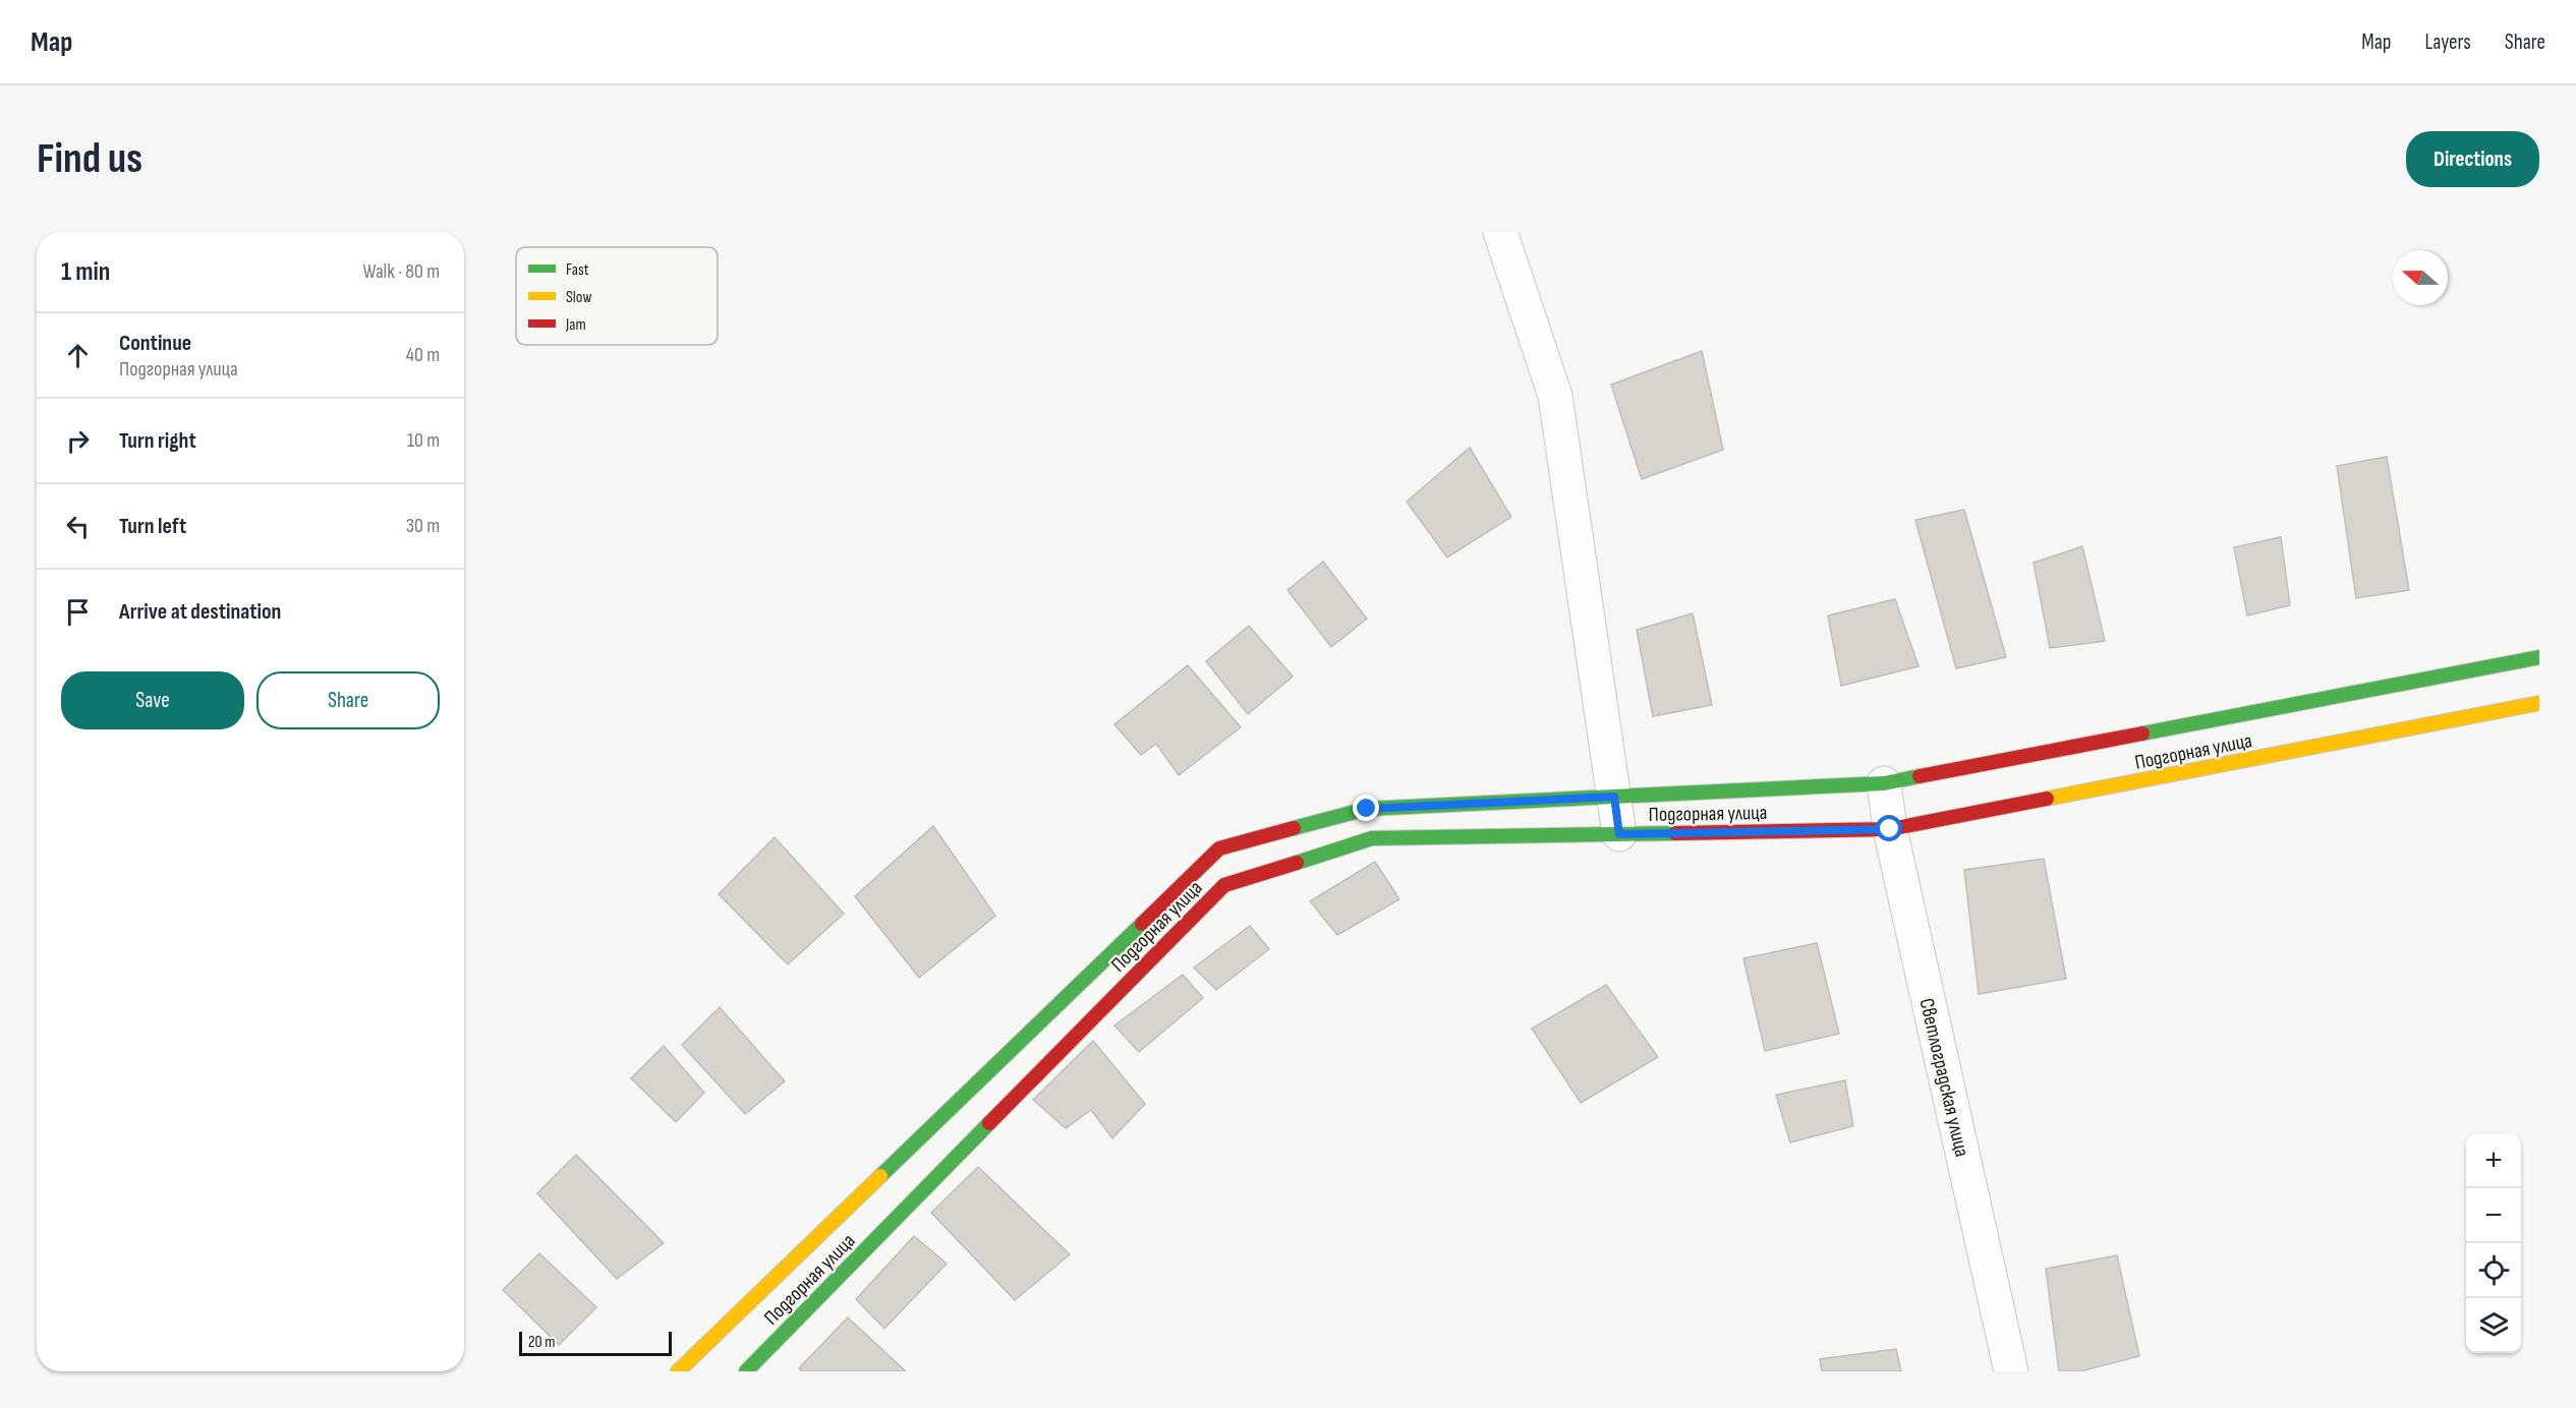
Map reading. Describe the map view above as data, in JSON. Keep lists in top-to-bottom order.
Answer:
{
  "streets": {
    "street": ["Подгорная улица", "Светлоградская улица"]
  },
  "crossings": [
    ["Подгорная улица", "Светлоградская улица"]
  ],
  "legend": ["Fast", "Slow", "Jam"],
  "scale_bar": "20 m",
  "north": "left",
  "page": {
    "header": "Map",
    "nav": ["Map", "Layers", "Share"],
    "buttons": [
      "Directions",
      ["Save", "Share"]
    ],
    "title": "Find us",
    "heading": ["1 min", "Walk · 80 m"],
    "list": [
      ["Continue", "Подгорная улица", "40 m"],
      ["Turn right", "10 m"],
      ["Turn left", "30 m"],
      "Arrive at destination"
    ],
    "map_buttons": ["+", "−"],
    "scale": "20 m"
  }
}
